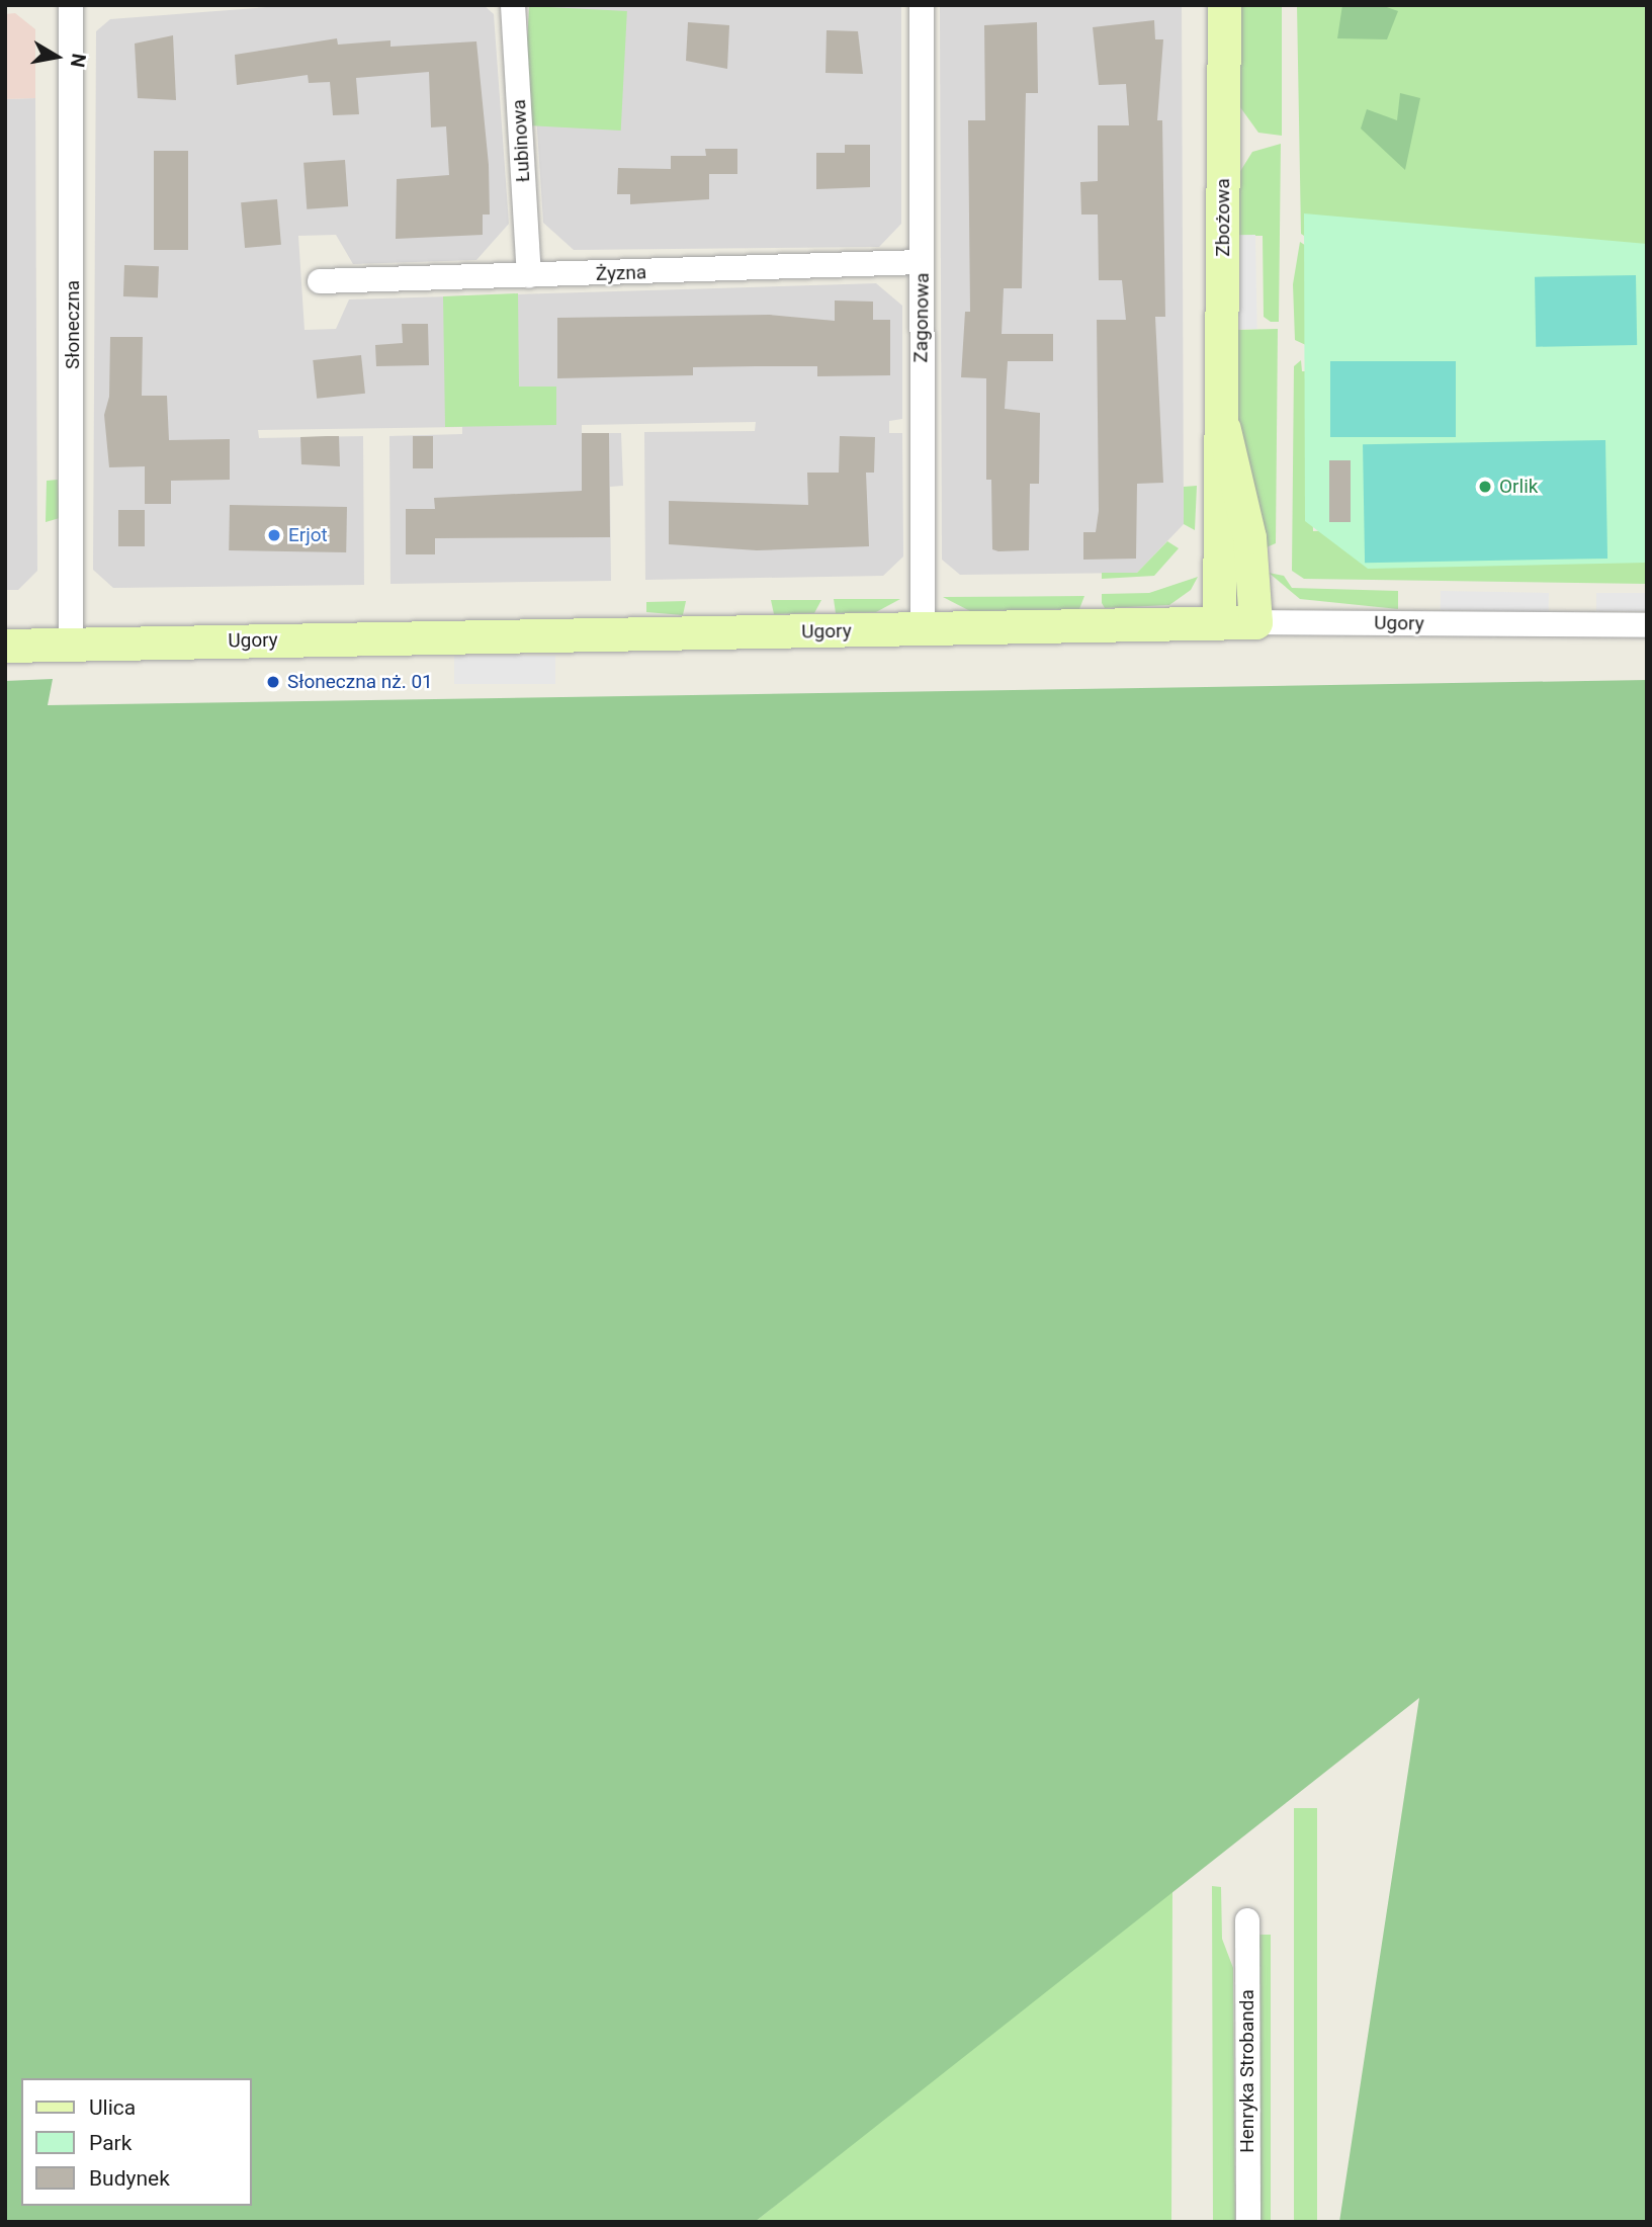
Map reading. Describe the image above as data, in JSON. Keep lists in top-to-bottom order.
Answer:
{
  "streets": {
    "street": [
      "Łubinowa",
      "Zbożowa",
      "Żyzna",
      "Zagonowa",
      "Słoneczna",
      "Ugory",
      "Henryka Strobanda"
    ]
  },
  "crossings": [
    ["Łubinowa", "Żyzna"],
    ["Zbożowa", "Ugory"],
    ["Żyzna", "Zagonowa"],
    ["Zagonowa", "Ugory"],
    ["Słoneczna", "Ugory"]
  ],
  "places": ["Orlik", "Erjot", "Słoneczna nż. 01"],
  "legend": ["Ulica", "Park", "Budynek"],
  "north": "right"
}
